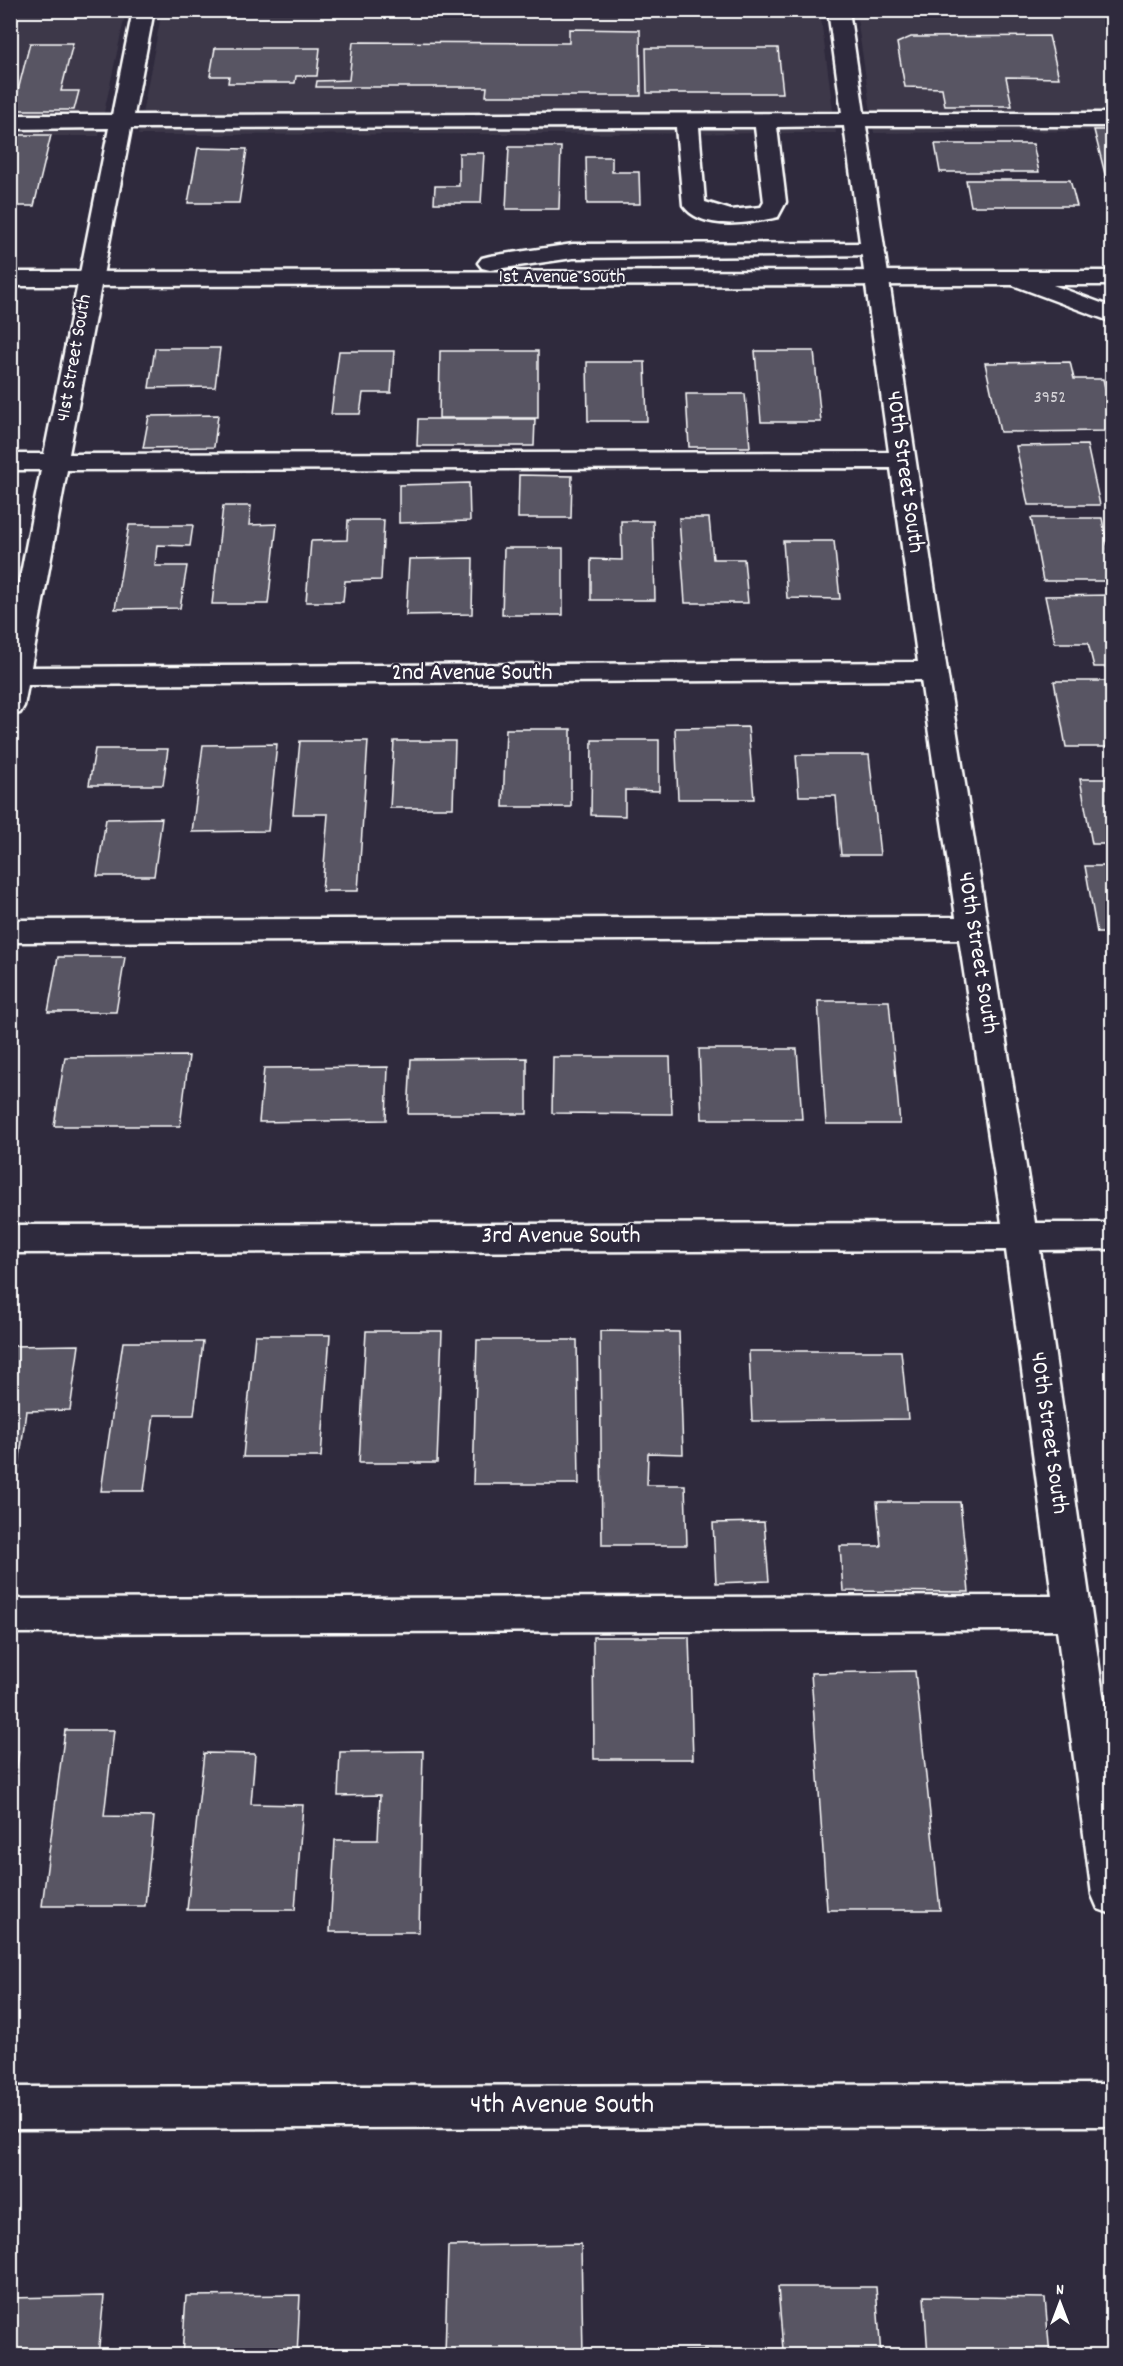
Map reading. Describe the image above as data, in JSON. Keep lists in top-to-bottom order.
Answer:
{
  "streets": {
    "street": [
      "1st Avenue South",
      "41st Street South",
      "40th Street South",
      "2nd Avenue South",
      "3rd Avenue South",
      "4th Avenue South"
    ]
  },
  "crossings": [
    ["1st Avenue South", "41st Street South"],
    ["1st Avenue South", "40th Street South"],
    ["41st Street South", "2nd Avenue South"],
    ["40th Street South", "2nd Avenue South"],
    ["40th Street South", "3rd Avenue South"]
  ],
  "house_numbers": ["3952"],
  "north": "top"
}
